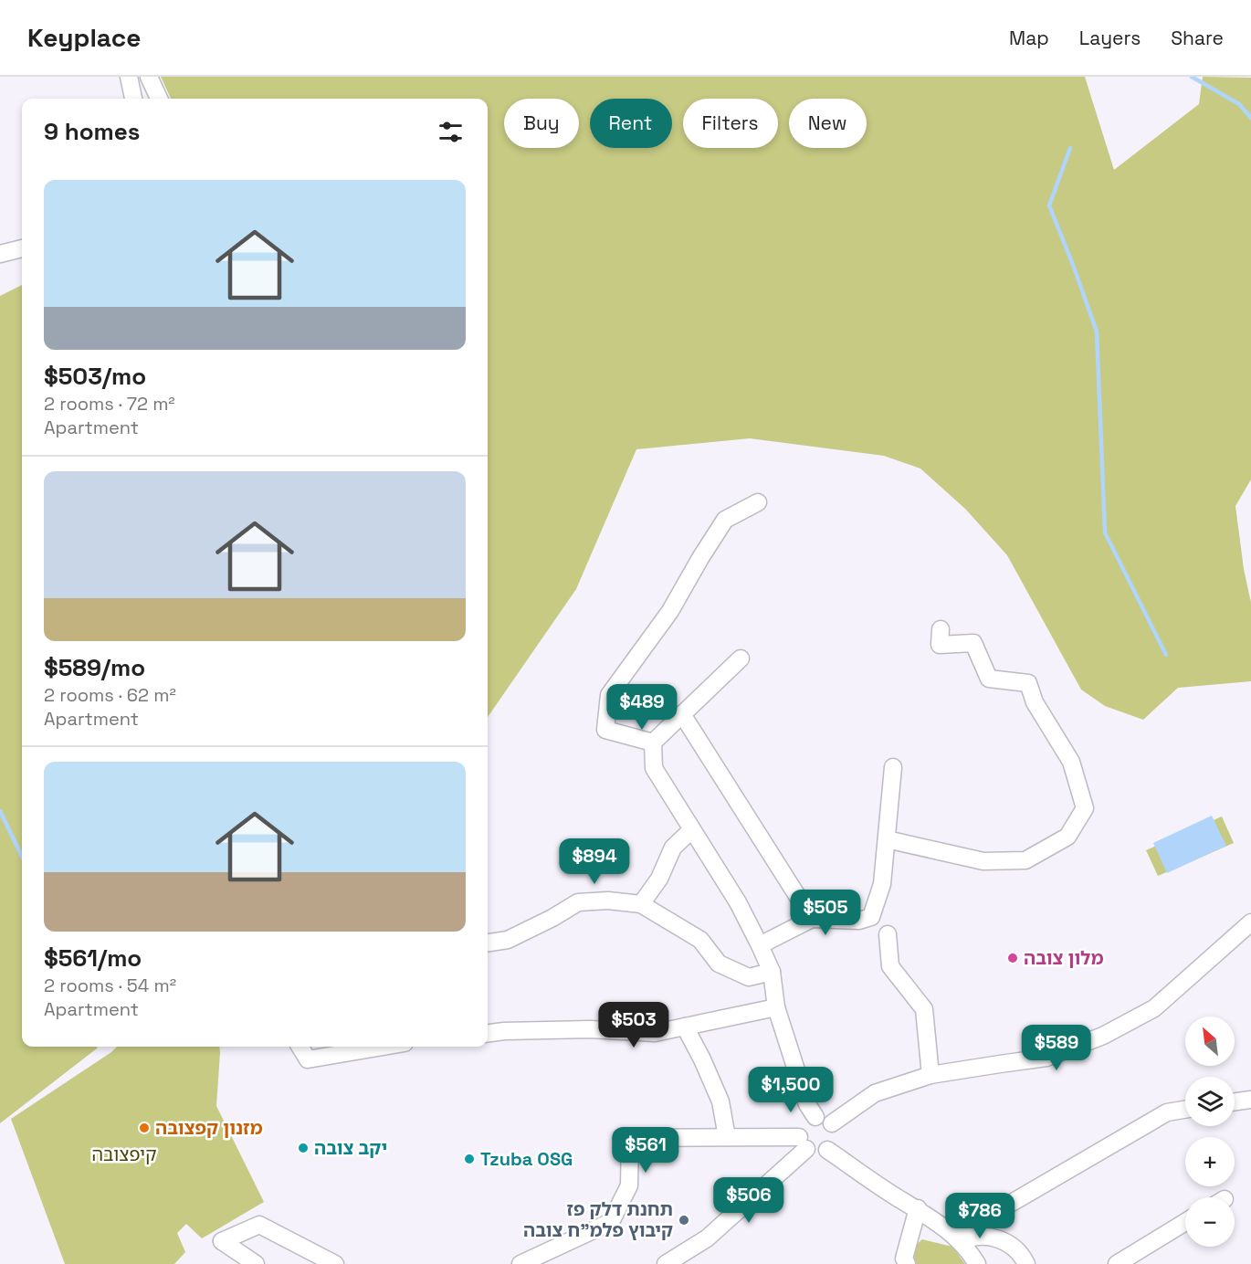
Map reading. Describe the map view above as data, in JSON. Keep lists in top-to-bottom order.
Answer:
{
  "parks": ["קיפצובה"],
  "places": [
    "מלון צובה",
    "מזנון קפצובה",
    "יקב צובה",
    "Tzuba OSG",
    "תחנת דלק פז קיבוץ פלמ\"ח צובה"
  ],
  "north": "top left",
  "page": {
    "header": "Keyplace",
    "nav": ["Map", "Layers", "Share"],
    "chip": [
      "Buy",
      "Rent",
      "Filters",
      "New"
    ],
    "heading": "9 homes",
    "list": [
      {
        "name": "$503/mo",
        "note": "2 rooms · 72 m² · Apartment"
      },
      {
        "name": "$589/mo",
        "note": "2 rooms · 62 m² · Apartment"
      },
      {
        "name": "$561/mo",
        "note": "2 rooms · 54 m² · Apartment"
      }
    ],
    "price": [
      "$489",
      "$894",
      "$505",
      "$503",
      "$589",
      "$1,500",
      "$561",
      "$506",
      "$786"
    ],
    "map_buttons": ["+", "−"]
  }
}
